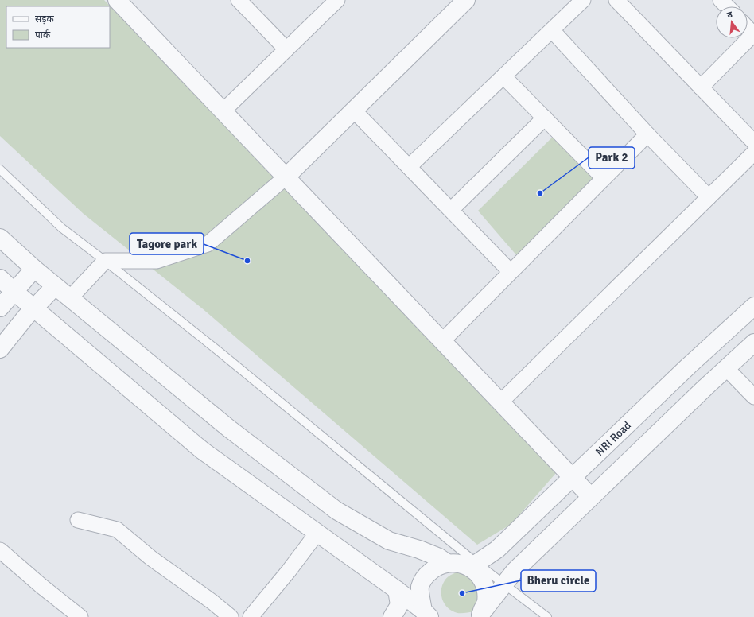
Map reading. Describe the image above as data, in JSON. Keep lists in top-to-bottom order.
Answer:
{
  "streets": {
    "street": ["NRI Road"]
  },
  "places": ["Park 2", "Tagore park", "Bheru circle"],
  "legend": ["सड़क", "पार्क"],
  "north": "top"
}
